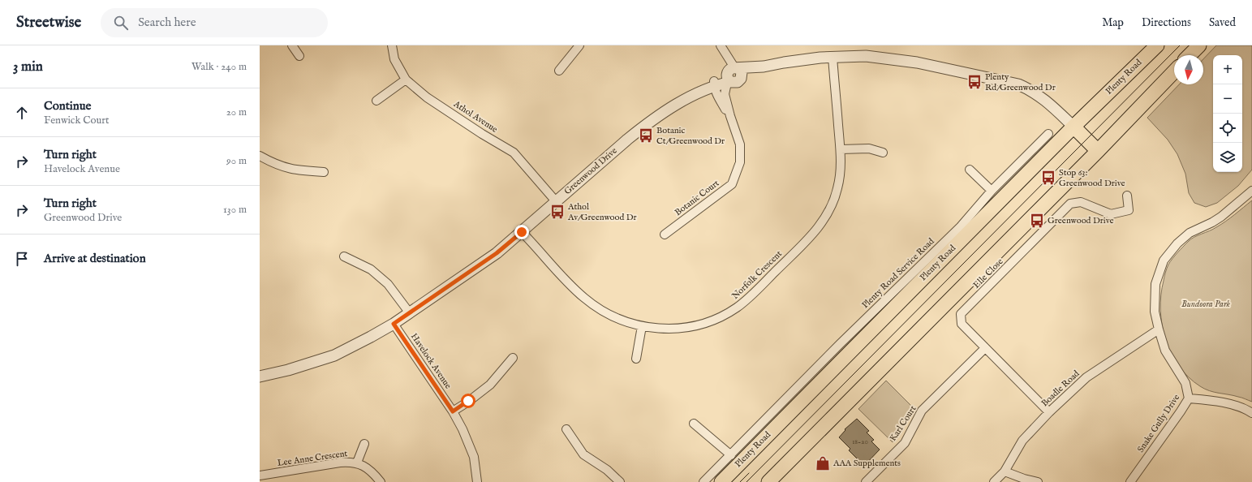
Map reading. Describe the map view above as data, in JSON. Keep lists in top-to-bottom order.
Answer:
{
  "streets": {
    "highway": ["Plenty Road"],
    "street": [
      "Athol Avenue",
      "Greenwood Drive",
      "Botanic Court",
      "Plenty Road Service Road",
      "Elle Close",
      "Norfolk Crescent",
      "Havelock Avenue",
      "Boadle Road",
      "Karl Court",
      "Snake Gully Drive",
      "Lee Anne Crescent"
    ]
  },
  "crossings": [
    ["Plenty Road", "Greenwood Drive"],
    ["Plenty Road", "Plenty Road Service Road"],
    ["Athol Avenue", "Greenwood Drive"],
    ["Greenwood Drive", "Botanic Court"],
    ["Greenwood Drive", "Norfolk Crescent"],
    ["Greenwood Drive", "Havelock Avenue"],
    ["Elle Close", "Boadle Road"],
    ["Elle Close", "Karl Court"],
    ["Boadle Road", "Snake Gully Drive"]
  ],
  "parks": ["Bundoora Park"],
  "places": {
    "bus stop": [
      "Plenty Rd/Greenwood Dr",
      "Botanic Ct/Greenwood Dr",
      "Stop 63: Greenwood Drive",
      "Athol Av/Greenwood Dr",
      "Greenwood Drive"
    ],
    "shop": ["AAA Supplements"]
  },
  "house_numbers": ["18-20"],
  "north": "bottom",
  "page": {
    "header": "Streetwise",
    "search": "Search here",
    "nav": ["Map", "Directions", "Saved"],
    "heading": ["3 min", "Walk · 240 m"],
    "map_buttons": ["+", "−"],
    "list": [
      ["Continue", "Fenwick Court", "20 m"],
      ["Turn right", "Havelock Avenue", "90 m"],
      ["Turn right", "Greenwood Drive", "130 m"],
      "Arrive at destination"
    ]
  }
}
